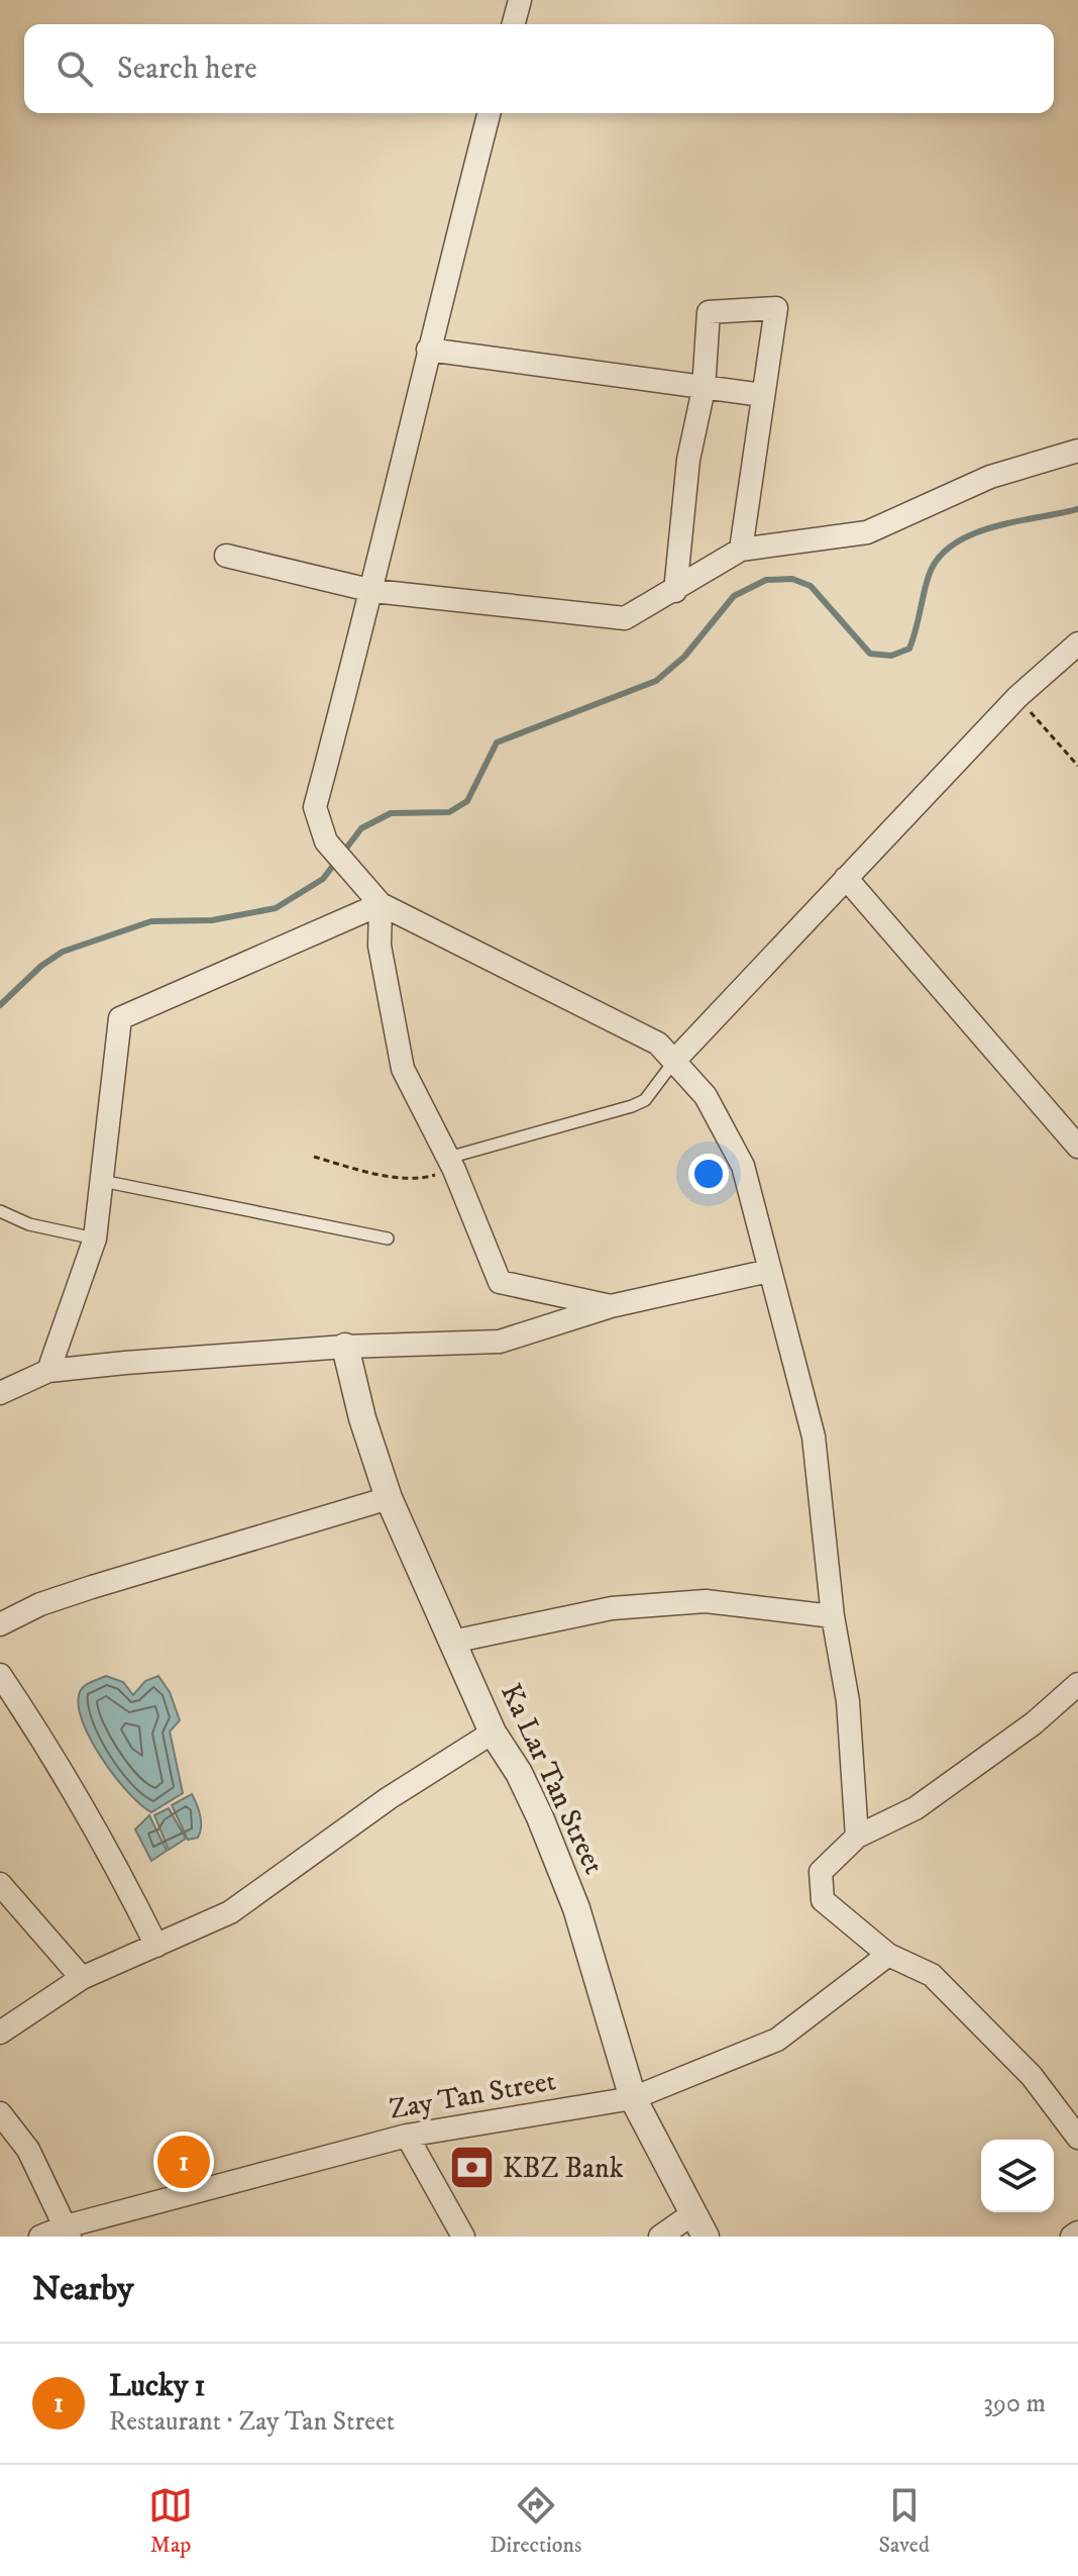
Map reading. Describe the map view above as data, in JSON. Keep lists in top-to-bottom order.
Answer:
{
  "streets": {
    "street": ["Ka Lar Tan Street", "Zay Tan Street"]
  },
  "crossings": [
    ["Ka Lar Tan Street", "Zay Tan Street"]
  ],
  "places": {
    "bank": ["KBZ Bank"]
  },
  "page": {
    "search": "Search here",
    "pins": "1",
    "heading": "Nearby",
    "list": [
      {
        "mark": "1",
        "name": "Lucky 1",
        "note": "Restaurant · Zay Tan Street",
        "value": "390 m"
      }
    ],
    "nav": ["Map", "Directions", "Saved"]
  }
}
